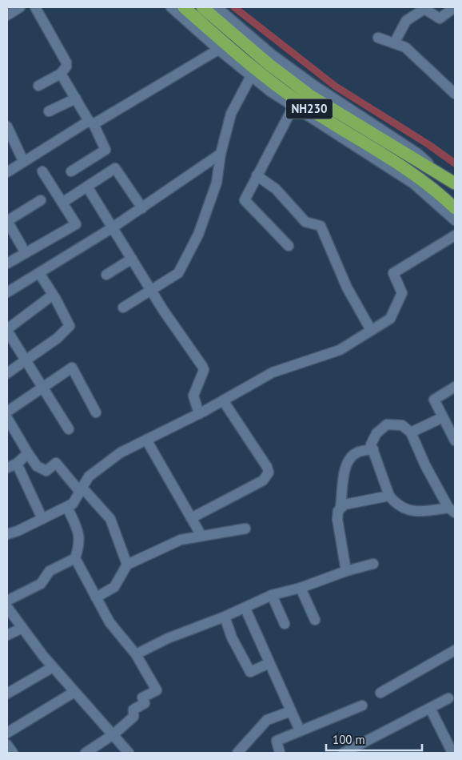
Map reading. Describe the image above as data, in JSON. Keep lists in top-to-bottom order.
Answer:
{
  "streets": {
    "highway": ["NH230"]
  },
  "scale_bar": "100 m"
}
